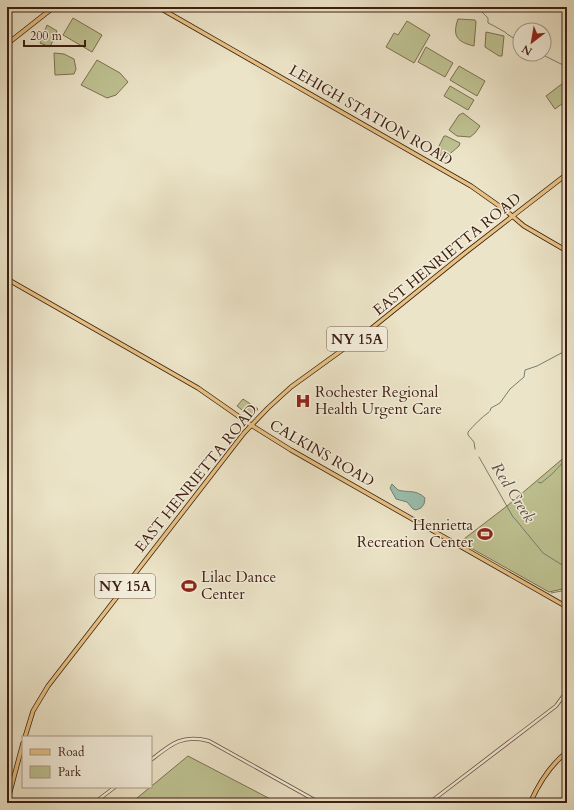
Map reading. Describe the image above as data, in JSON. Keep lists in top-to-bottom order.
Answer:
{
  "streets": {
    "main road": [
      "LEHIGH STATION ROAD",
      "EAST HENRIETTA ROAD",
      "NY 15A",
      "CALKINS ROAD"
    ]
  },
  "crossings": [
    ["LEHIGH STATION ROAD", "EAST HENRIETTA ROAD"],
    ["EAST HENRIETTA ROAD", "CALKINS ROAD"]
  ],
  "water": ["Red Creek"],
  "places": {
    "hospital": ["Rochester Regional Health Urgent Care"],
    "sports": ["Henrietta Recreation Center", "Lilac Dance Center"]
  },
  "legend": ["Road", "Park"],
  "scale_bar": "200 m",
  "north": "bottom left"
}
